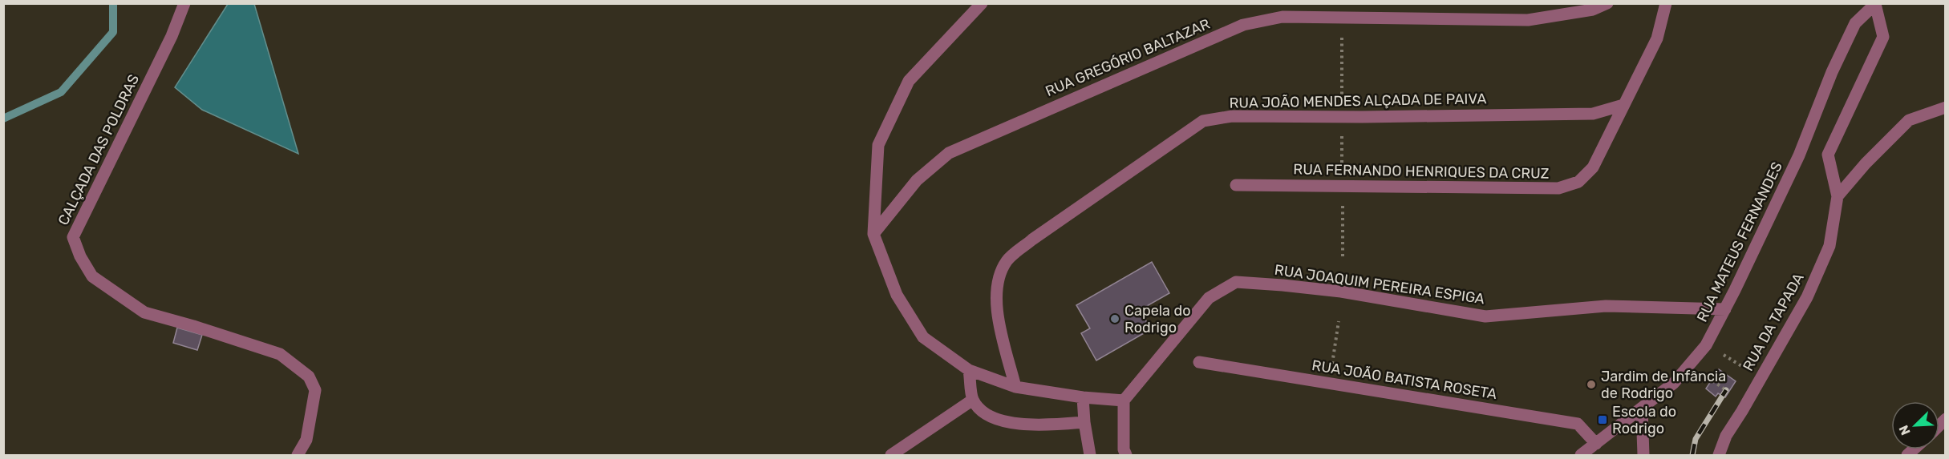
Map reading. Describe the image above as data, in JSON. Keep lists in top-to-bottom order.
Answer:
{
  "streets": {
    "street": [
      "RUA GREGÓRIO BALTAZAR",
      "RUA JOÃO MENDES ALÇADA DE PAIVA",
      "CALÇADA DAS POLDRAS",
      "RUA FERNANDO HENRIQUES DA CRUZ",
      "RUA MATEUS FERNANDES",
      "RUA JOAQUIM PEREIRA ESPIGA",
      "RUA DA TAPADA",
      "RUA JOÃO BATISTA ROSETA"
    ]
  },
  "crossings": [
    ["RUA JOÃO MENDES ALÇADA DE PAIVA", "RUA FERNANDO HENRIQUES DA CRUZ"],
    ["RUA MATEUS FERNANDES", "RUA JOAQUIM PEREIRA ESPIGA"],
    ["RUA MATEUS FERNANDES", "RUA DA TAPADA"],
    ["RUA MATEUS FERNANDES", "RUA JOÃO BATISTA ROSETA"]
  ],
  "places": {
    "other": ["Capela do Rodrigo", "Jardim de Infância de Rodrigo"],
    "transit": ["Escola do Rodrigo"]
  },
  "north": "bottom left"
}
